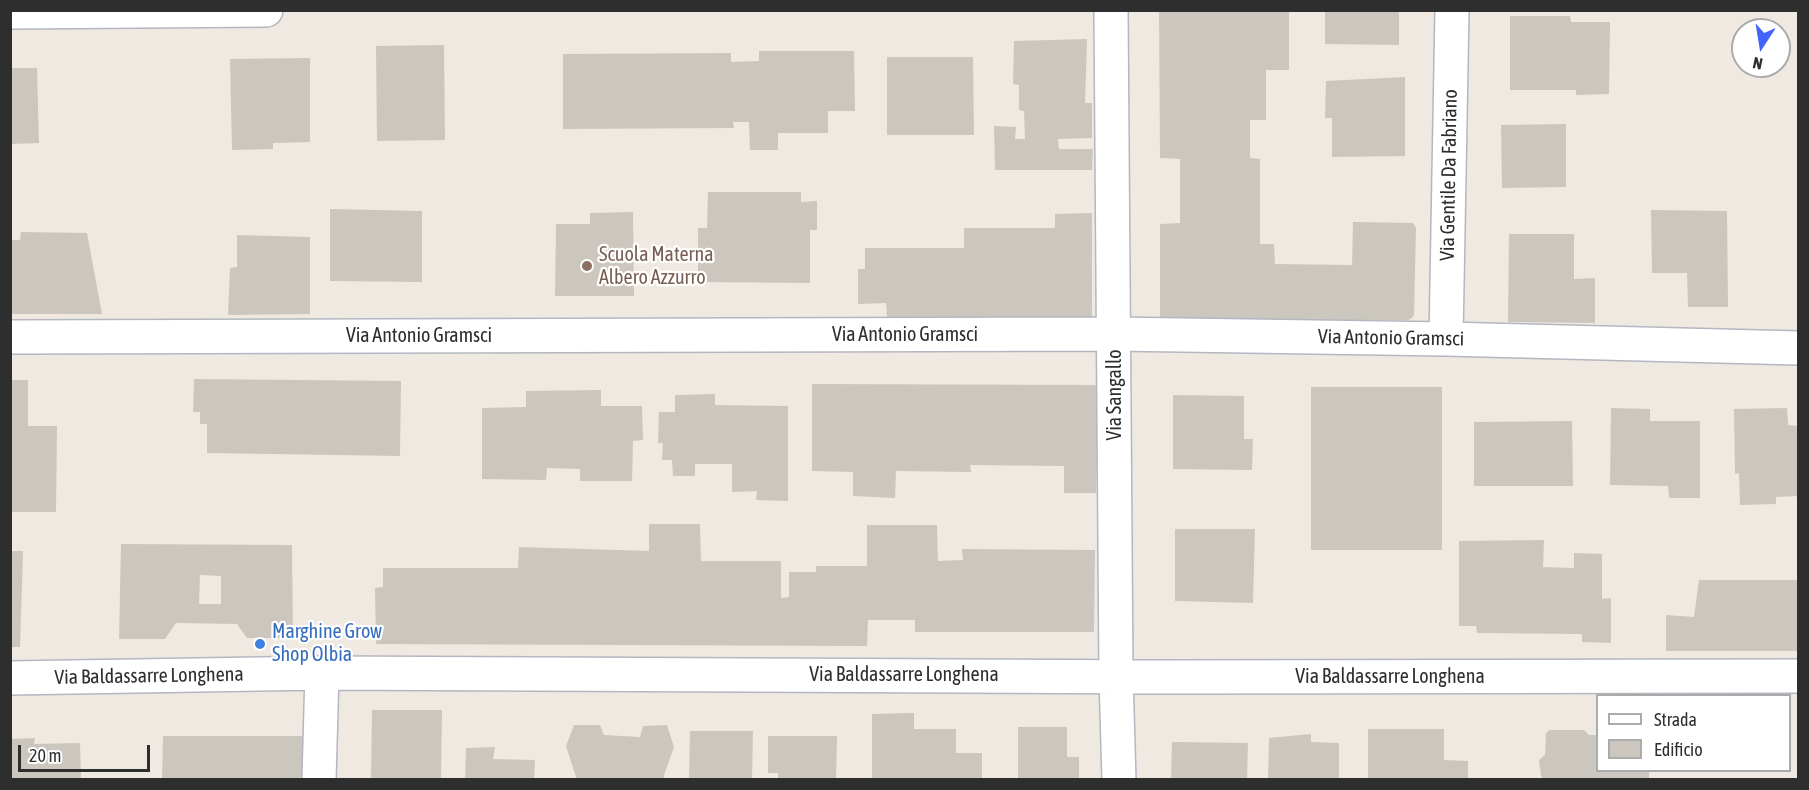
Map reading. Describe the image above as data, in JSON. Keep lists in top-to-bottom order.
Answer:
{
  "streets": {
    "street": [
      "Via Gentile Da Fabriano",
      "Via Antonio Gramsci",
      "Via Sangallo",
      "Via Baldassarre Longhena"
    ]
  },
  "crossings": [
    ["Via Gentile Da Fabriano", "Via Antonio Gramsci"],
    ["Via Antonio Gramsci", "Via Sangallo"],
    ["Via Sangallo", "Via Baldassarre Longhena"]
  ],
  "places": ["Scuola Materna Albero Azzurro", "Marghine Grow Shop Olbia"],
  "legend": ["Strada", "Edificio"],
  "scale_bar": "20 m",
  "north": "bottom"
}
